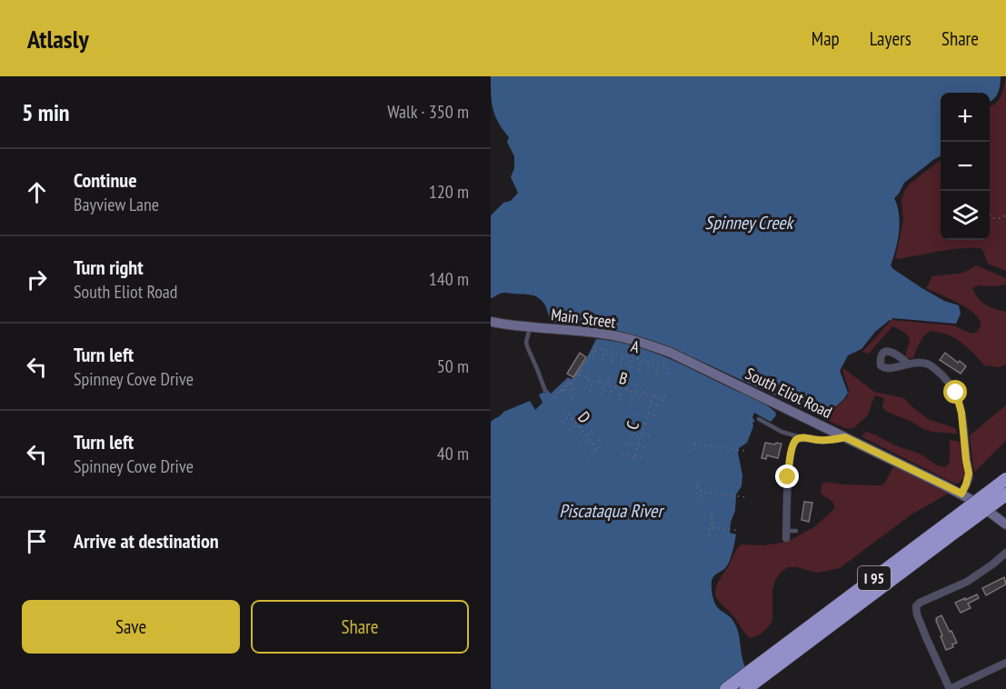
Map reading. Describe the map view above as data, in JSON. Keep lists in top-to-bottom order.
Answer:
{
  "streets": {
    "highway": ["I 95"],
    "main road": ["Main Street", "South Eliot Road"],
    "path": [
      "A",
      "B",
      "D",
      "C"
    ]
  },
  "crossings": [
    ["Main Street", "South Eliot Road"],
    ["B", "C"]
  ],
  "water": ["Spinney Creek", "Piscataqua River"],
  "page": {
    "header": "Atlasly",
    "nav": ["Map", "Layers", "Share"],
    "heading": ["5 min", "Walk · 350 m"],
    "map_buttons": ["+", "−"],
    "list": [
      ["Continue", "Bayview Lane", "120 m"],
      ["Turn right", "South Eliot Road", "140 m"],
      ["Turn left", "Spinney Cove Drive", "50 m"],
      ["Turn left", "Spinney Cove Drive", "40 m"],
      "Arrive at destination"
    ],
    "buttons": ["Save", "Share"]
  }
}
